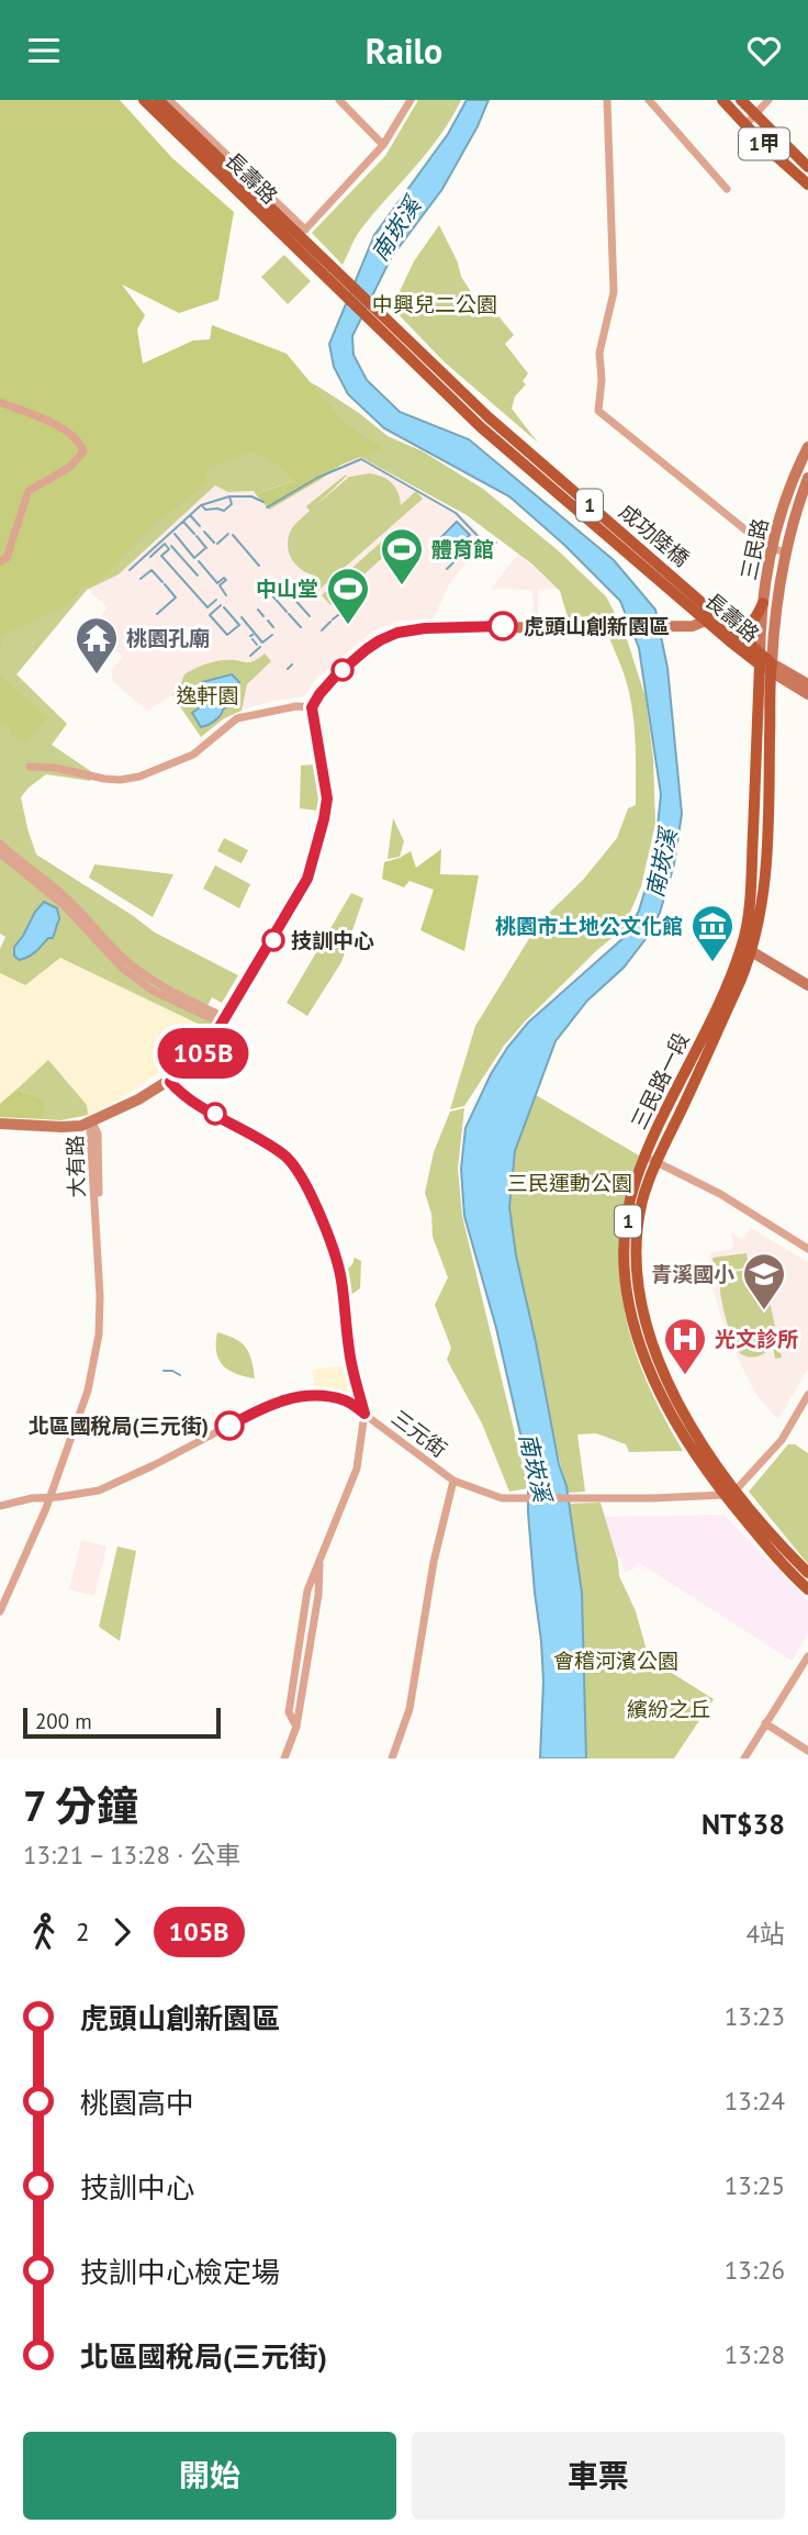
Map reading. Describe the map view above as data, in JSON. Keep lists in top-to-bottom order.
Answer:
{
  "streets": {
    "main road": [
      "1甲",
      "長壽路",
      "1",
      "成功陸橋",
      "三民路一段"
    ],
    "street": ["三民路", "大有路", "三元街"]
  },
  "crossings": [
    ["長壽路", "成功陸橋"],
    ["長壽路", "三民路"],
    ["長壽路", "三民路一段"],
    ["1", "三民路一段"],
    ["1", "三元街"],
    ["三民路", "三民路一段"],
    ["三民路一段", "三元街"],
    ["大有路", "三元街"]
  ],
  "water": ["南崁溪"],
  "parks": [
    "中興兒二公園",
    "逸軒園",
    "三民運動公園",
    "會稽河濱公園",
    "繽紛之丘"
  ],
  "places": {
    "sports": ["體育館", "中山堂"],
    "other": ["虎頭山創新園區", "技訓中心", "北區國稅局(三元街)"],
    "temple": ["桃園孔廟"],
    "museum": ["桃園市土地公文化館"],
    "school or university": ["青溪國小"],
    "hospital": ["光文診所"]
  },
  "lines": ["bus line 105B"],
  "scale_bar": "200 m",
  "page": {
    "header": "Railo",
    "on_map": "105B",
    "scale": "200 m",
    "heading": ["7 分鐘", "13:21 – 13:28 · 公車", "NT$38"],
    "legs": ["2", "105B", "4站"],
    "list": [
      {
        "name": "虎頭山創新園區",
        "value": "13:23"
      },
      {
        "name": "桃園高中",
        "value": "13:24"
      },
      {
        "name": "技訓中心",
        "value": "13:25"
      },
      {
        "name": "技訓中心檢定場",
        "value": "13:26"
      },
      {
        "name": "北區國稅局(三元街)",
        "value": "13:28"
      }
    ],
    "buttons": ["開始", "車票"]
  }
}
